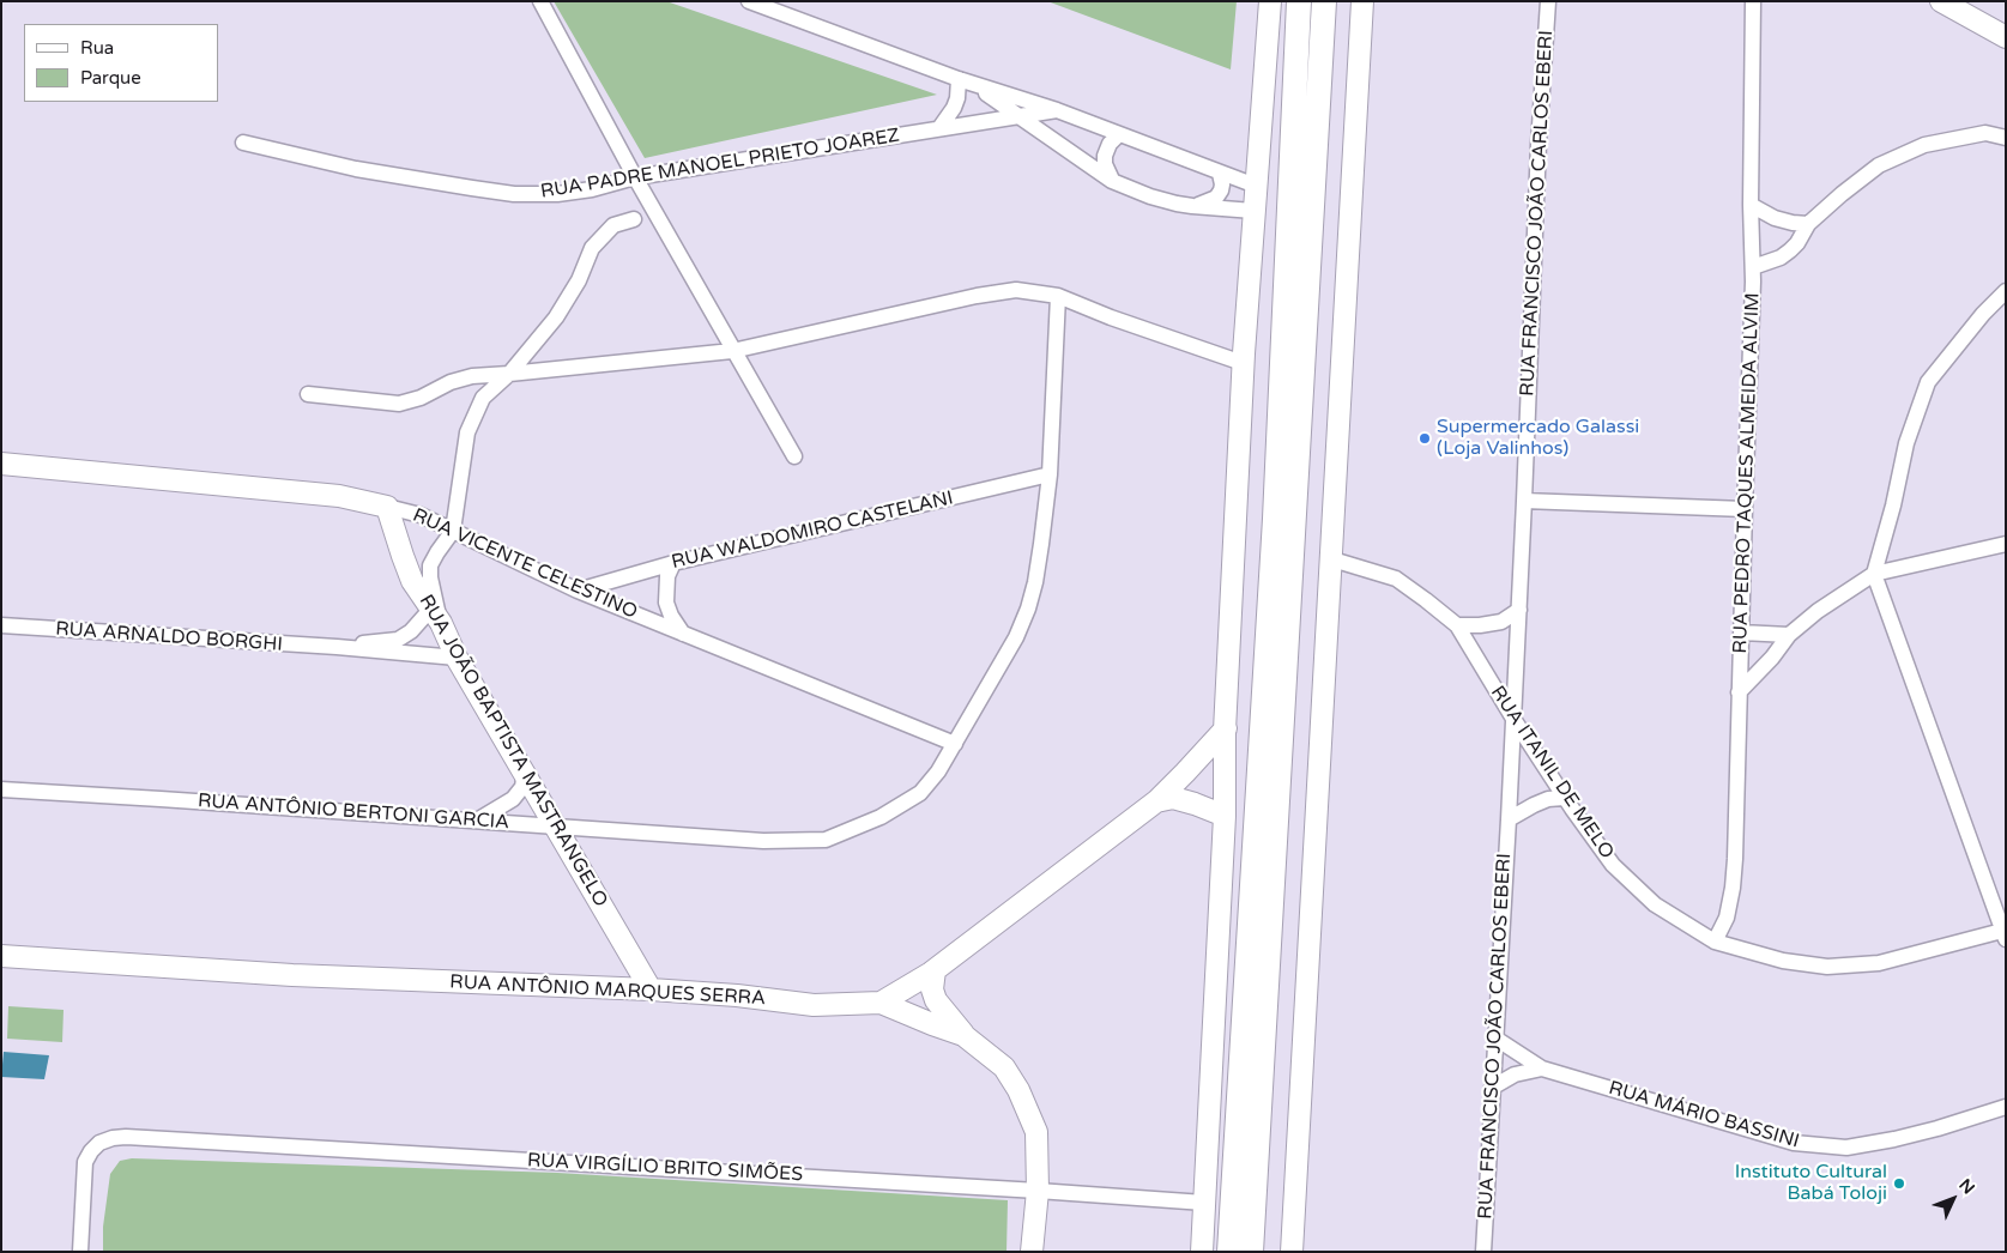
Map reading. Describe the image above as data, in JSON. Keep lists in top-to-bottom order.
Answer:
{
  "streets": {
    "street": [
      "RUA PADRE MANOEL PRIETO JOAREZ",
      "RUA FRANCISCO JOÃO CARLOS EBERI",
      "RUA PEDRO TAQUES ALMEIDA ALVIM",
      "RUA WALDOMIRO CASTELANI",
      "RUA VICENTE CELESTINO",
      "RUA ARNALDO BORGHI",
      "RUA JOÃO BAPTISTA MASTRANGELO",
      "RUA ITANIL DE MELO",
      "RUA ANTÔNIO BERTONI GARCIA",
      "RUA ANTÔNIO MARQUES SERRA",
      "RUA MÁRIO BASSINI",
      "RUA VIRGÍLIO BRITO SIMÕES"
    ]
  },
  "crossings": [
    ["RUA FRANCISCO JOÃO CARLOS EBERI", "RUA ITANIL DE MELO"],
    ["RUA FRANCISCO JOÃO CARLOS EBERI", "RUA MÁRIO BASSINI"],
    ["RUA PEDRO TAQUES ALMEIDA ALVIM", "RUA ITANIL DE MELO"],
    ["RUA WALDOMIRO CASTELANI", "RUA VICENTE CELESTINO"],
    ["RUA WALDOMIRO CASTELANI", "RUA ANTÔNIO BERTONI GARCIA"],
    ["RUA VICENTE CELESTINO", "RUA JOÃO BAPTISTA MASTRANGELO"],
    ["RUA VICENTE CELESTINO", "RUA ANTÔNIO BERTONI GARCIA"],
    ["RUA ARNALDO BORGHI", "RUA JOÃO BAPTISTA MASTRANGELO"],
    ["RUA JOÃO BAPTISTA MASTRANGELO", "RUA ANTÔNIO BERTONI GARCIA"],
    ["RUA JOÃO BAPTISTA MASTRANGELO", "RUA ANTÔNIO MARQUES SERRA"],
    ["RUA ANTÔNIO MARQUES SERRA", "RUA VIRGÍLIO BRITO SIMÕES"]
  ],
  "places": ["Supermercado Galassi (Loja Valinhos)", "Instituto Cultural Babá Toloji"],
  "legend": ["Rua", "Parque"],
  "north": "top right"
}
